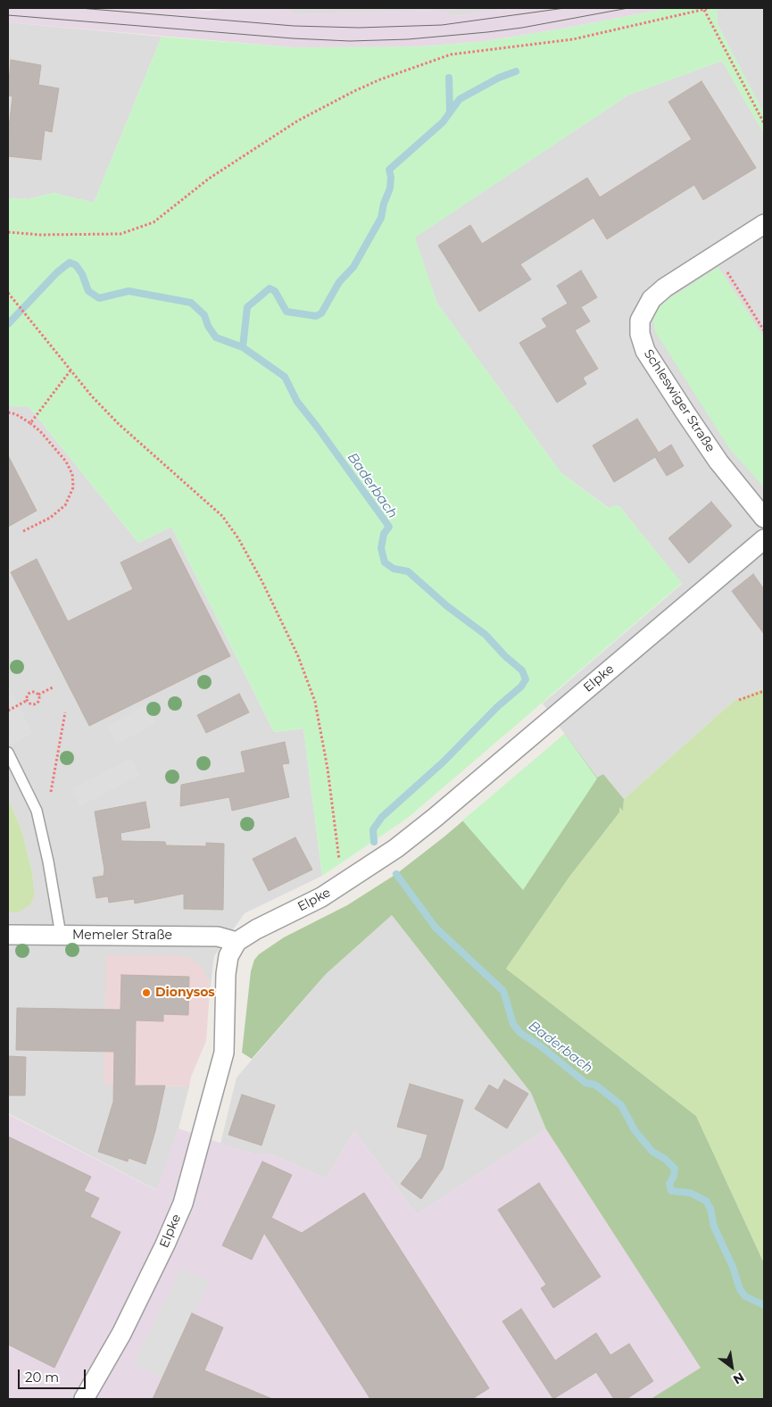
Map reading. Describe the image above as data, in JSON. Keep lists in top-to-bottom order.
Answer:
{
  "streets": {
    "street": ["Schleswiger Straße", "Elpke", "Memeler Straße"]
  },
  "crossings": [
    ["Elpke", "Memeler Straße"]
  ],
  "water": ["Baderbach"],
  "places": ["Dionysos"],
  "scale_bar": "20 m",
  "north": "bottom right"
}
